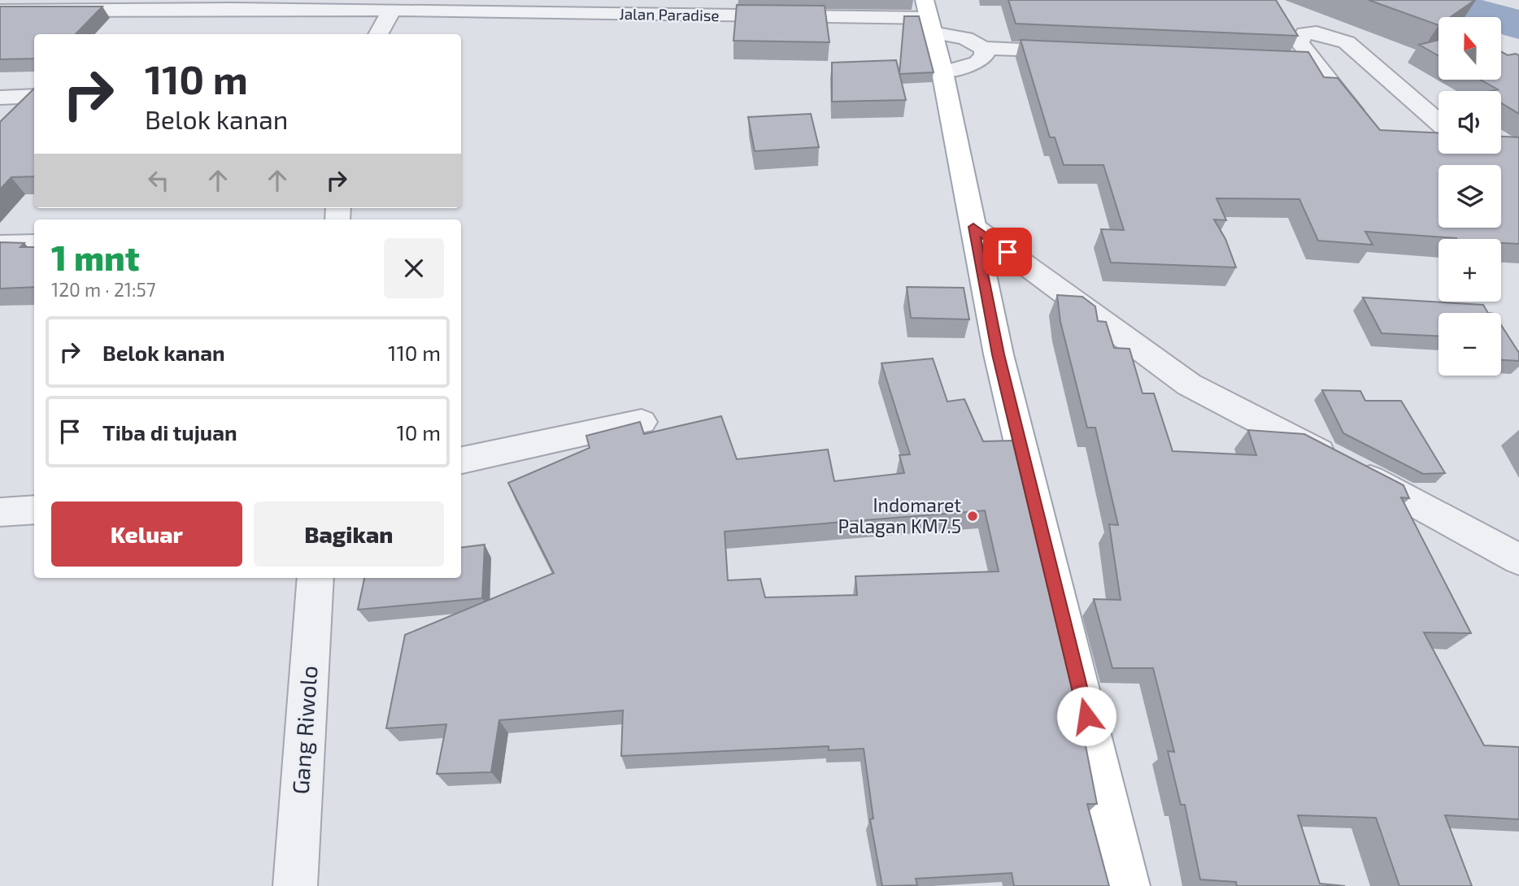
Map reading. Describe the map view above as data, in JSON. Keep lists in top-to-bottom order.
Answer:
{
  "streets": {
    "street": ["Jalan Paradise", "Gang Riwolo"]
  },
  "places": ["Indomaret Palagan KM7.5"],
  "north": "top",
  "page": {
    "map_buttons": ["+", "−"],
    "turn": ["110 m", "Belok kanan"],
    "heading": ["1 mnt", "120 m · 21:57"],
    "list": [
      {
        "name": "Belok kanan",
        "value": "110 m"
      },
      {
        "name": "Tiba di tujuan",
        "value": "10 m"
      }
    ],
    "buttons": ["Keluar", "Bagikan"]
  }
}
